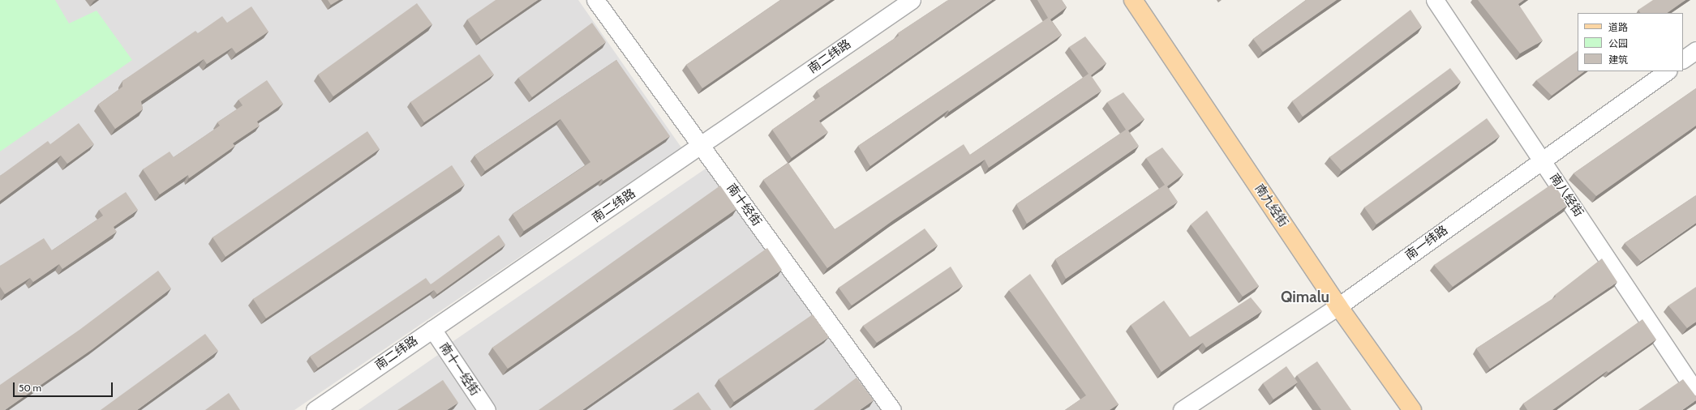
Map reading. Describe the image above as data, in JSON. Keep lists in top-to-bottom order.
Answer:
{
  "streets": {
    "main road": ["南九经街"],
    "street": [
      "南二纬路",
      "南八经街",
      "南十经街",
      "南一纬路",
      "南十一经街"
    ]
  },
  "crossings": [
    ["南二纬路", "南十经街"],
    ["南二纬路", "南十一经街"],
    ["南八经街", "南一纬路"],
    ["南九经街", "南一纬路"]
  ],
  "districts": ["Qimalu"],
  "legend": ["道路", "公园", "建筑"],
  "scale_bar": "50 m"
}
